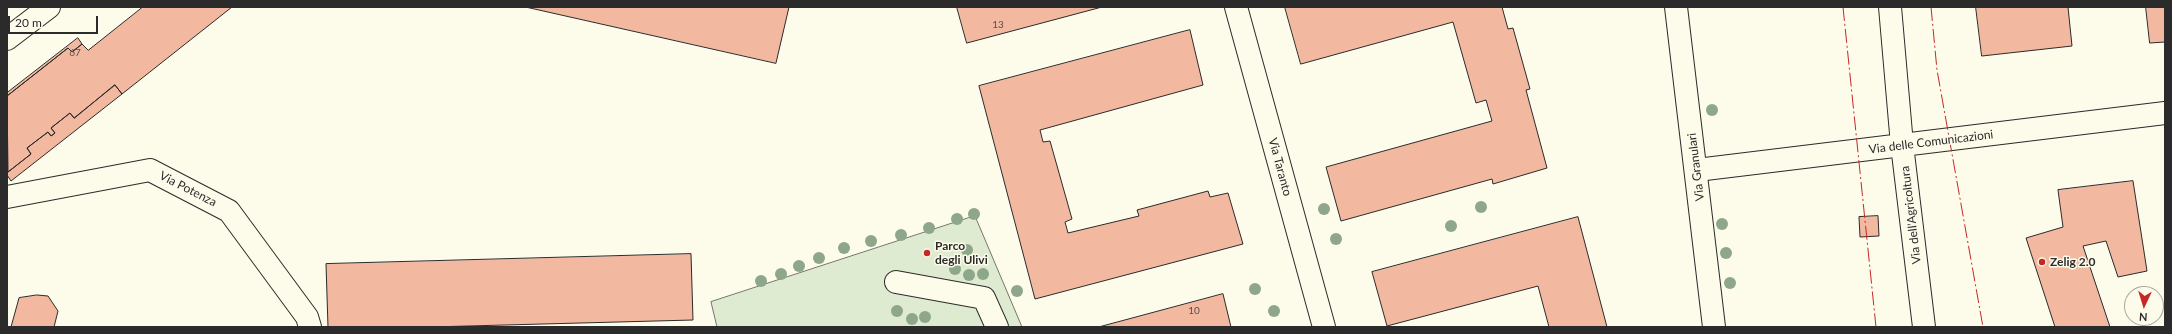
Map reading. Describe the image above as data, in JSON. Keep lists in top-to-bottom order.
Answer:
{
  "streets": {
    "street": [
      "Via delle Comunicazioni",
      "Via Taranto",
      "Via Granulari",
      "Via Potenza",
      "Via dell'Agricoltura"
    ]
  },
  "crossings": [
    ["Via delle Comunicazioni", "Via Granulari"],
    ["Via delle Comunicazioni", "Via dell'Agricoltura"]
  ],
  "places": ["Parco degli Ulivi", "Zelig 2.0"],
  "house_numbers": ["13", "67", "10"],
  "scale_bar": "20 m",
  "north": "bottom"
}
